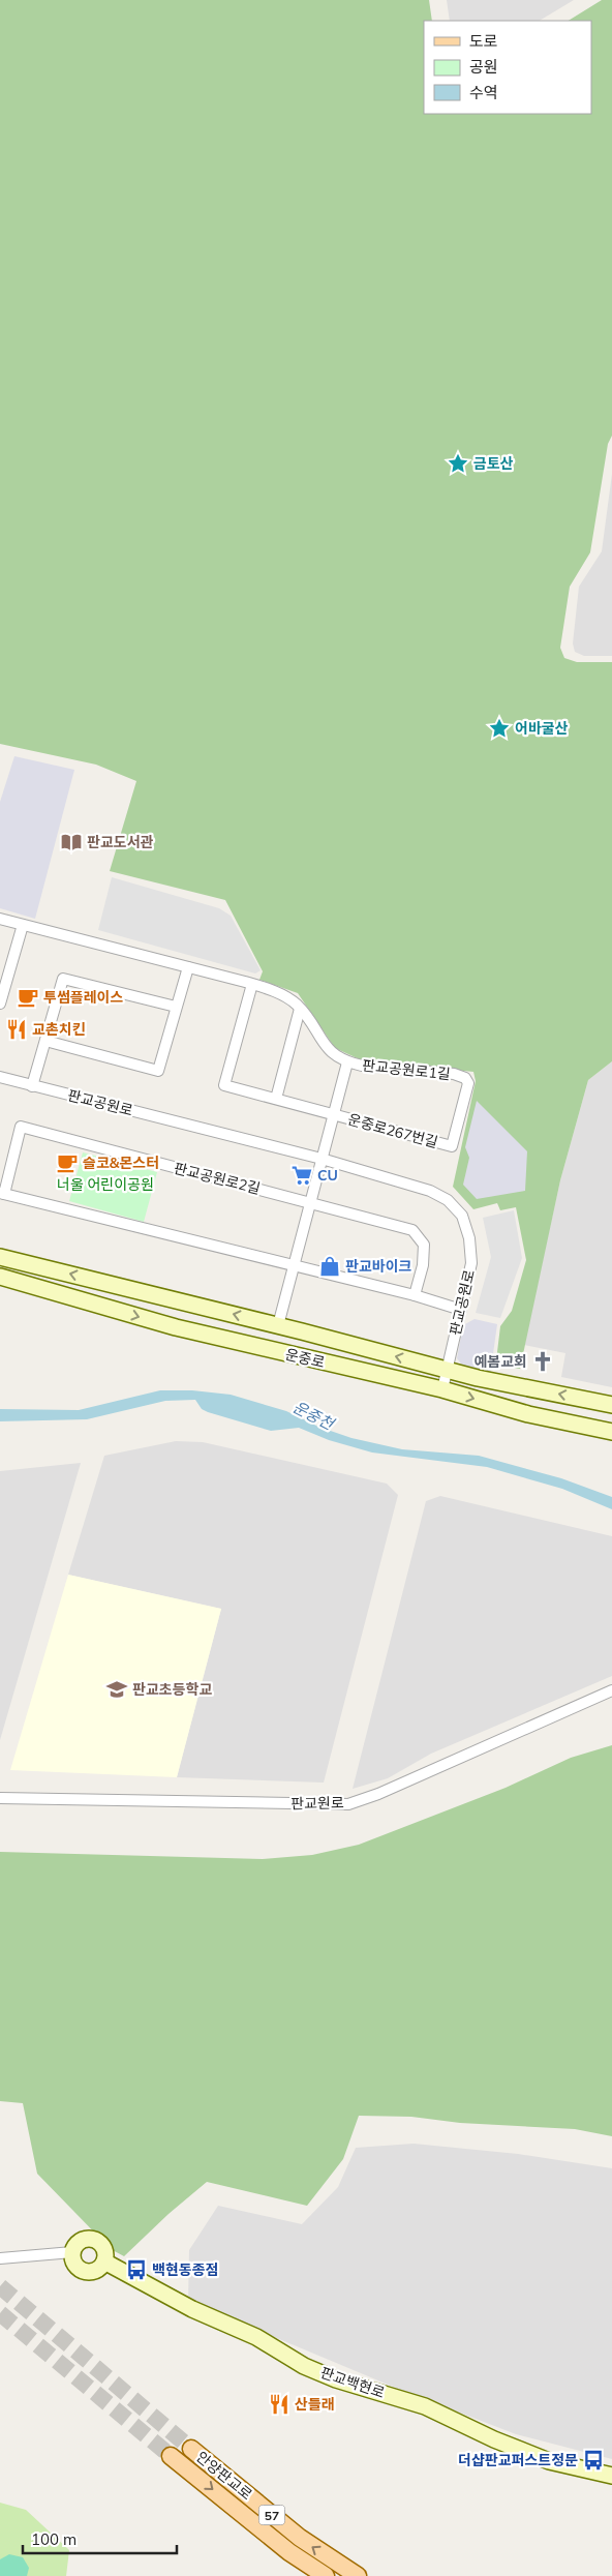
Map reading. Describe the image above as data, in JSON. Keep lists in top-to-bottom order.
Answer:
{
  "streets": {
    "main road": [
      "운중로",
      "판교백현로",
      "안양판교로",
      "57"
    ],
    "street": [
      "판교공원로1길",
      "판교공원로",
      "운중로267번길",
      "판교공원로2길",
      "판교원로"
    ]
  },
  "crossings": [
    ["판교공원로1길", "운중로267번길"],
    ["판교공원로", "판교공원로2길"],
    ["판교공원로", "운중로"]
  ],
  "water": ["운중천"],
  "parks": ["너울 어린이공원"],
  "places": {
    "place": ["금토산", "어바굴산"],
    "library": ["판교도서관"],
    "cafe": ["투썸플레이스", "슬코&몬스터"],
    "restaurant": ["교촌치킨", "산들래"],
    "supermarket": ["CU"],
    "shop": ["판교바이크"],
    "church": ["예봄교회"],
    "school or university": ["판교초등학교"],
    "bus stop": ["백현동종점", "더샵판교퍼스트정문"]
  },
  "legend": ["도로", "공원", "수역"],
  "scale_bar": "100 m"
}
